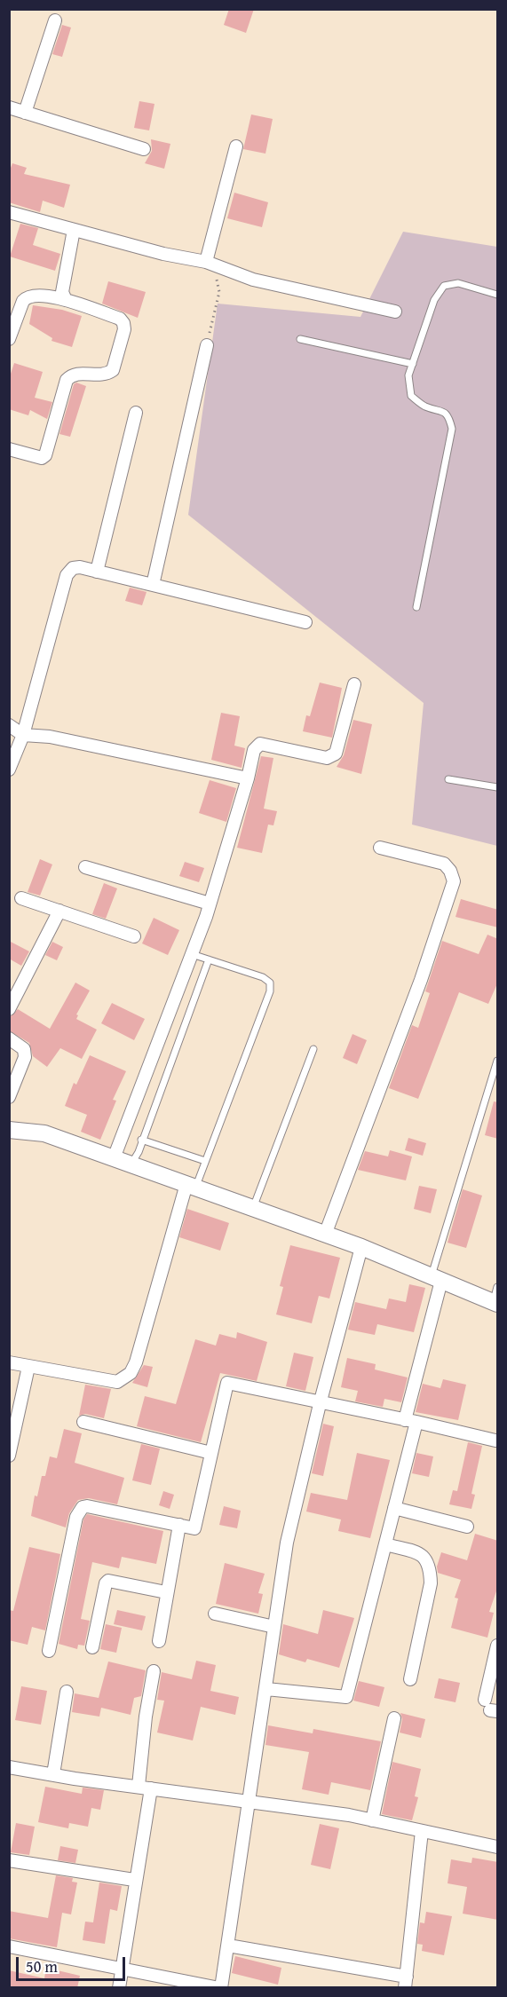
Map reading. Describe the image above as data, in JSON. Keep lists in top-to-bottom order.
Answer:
{
  "scale_bar": "50 m"
}
